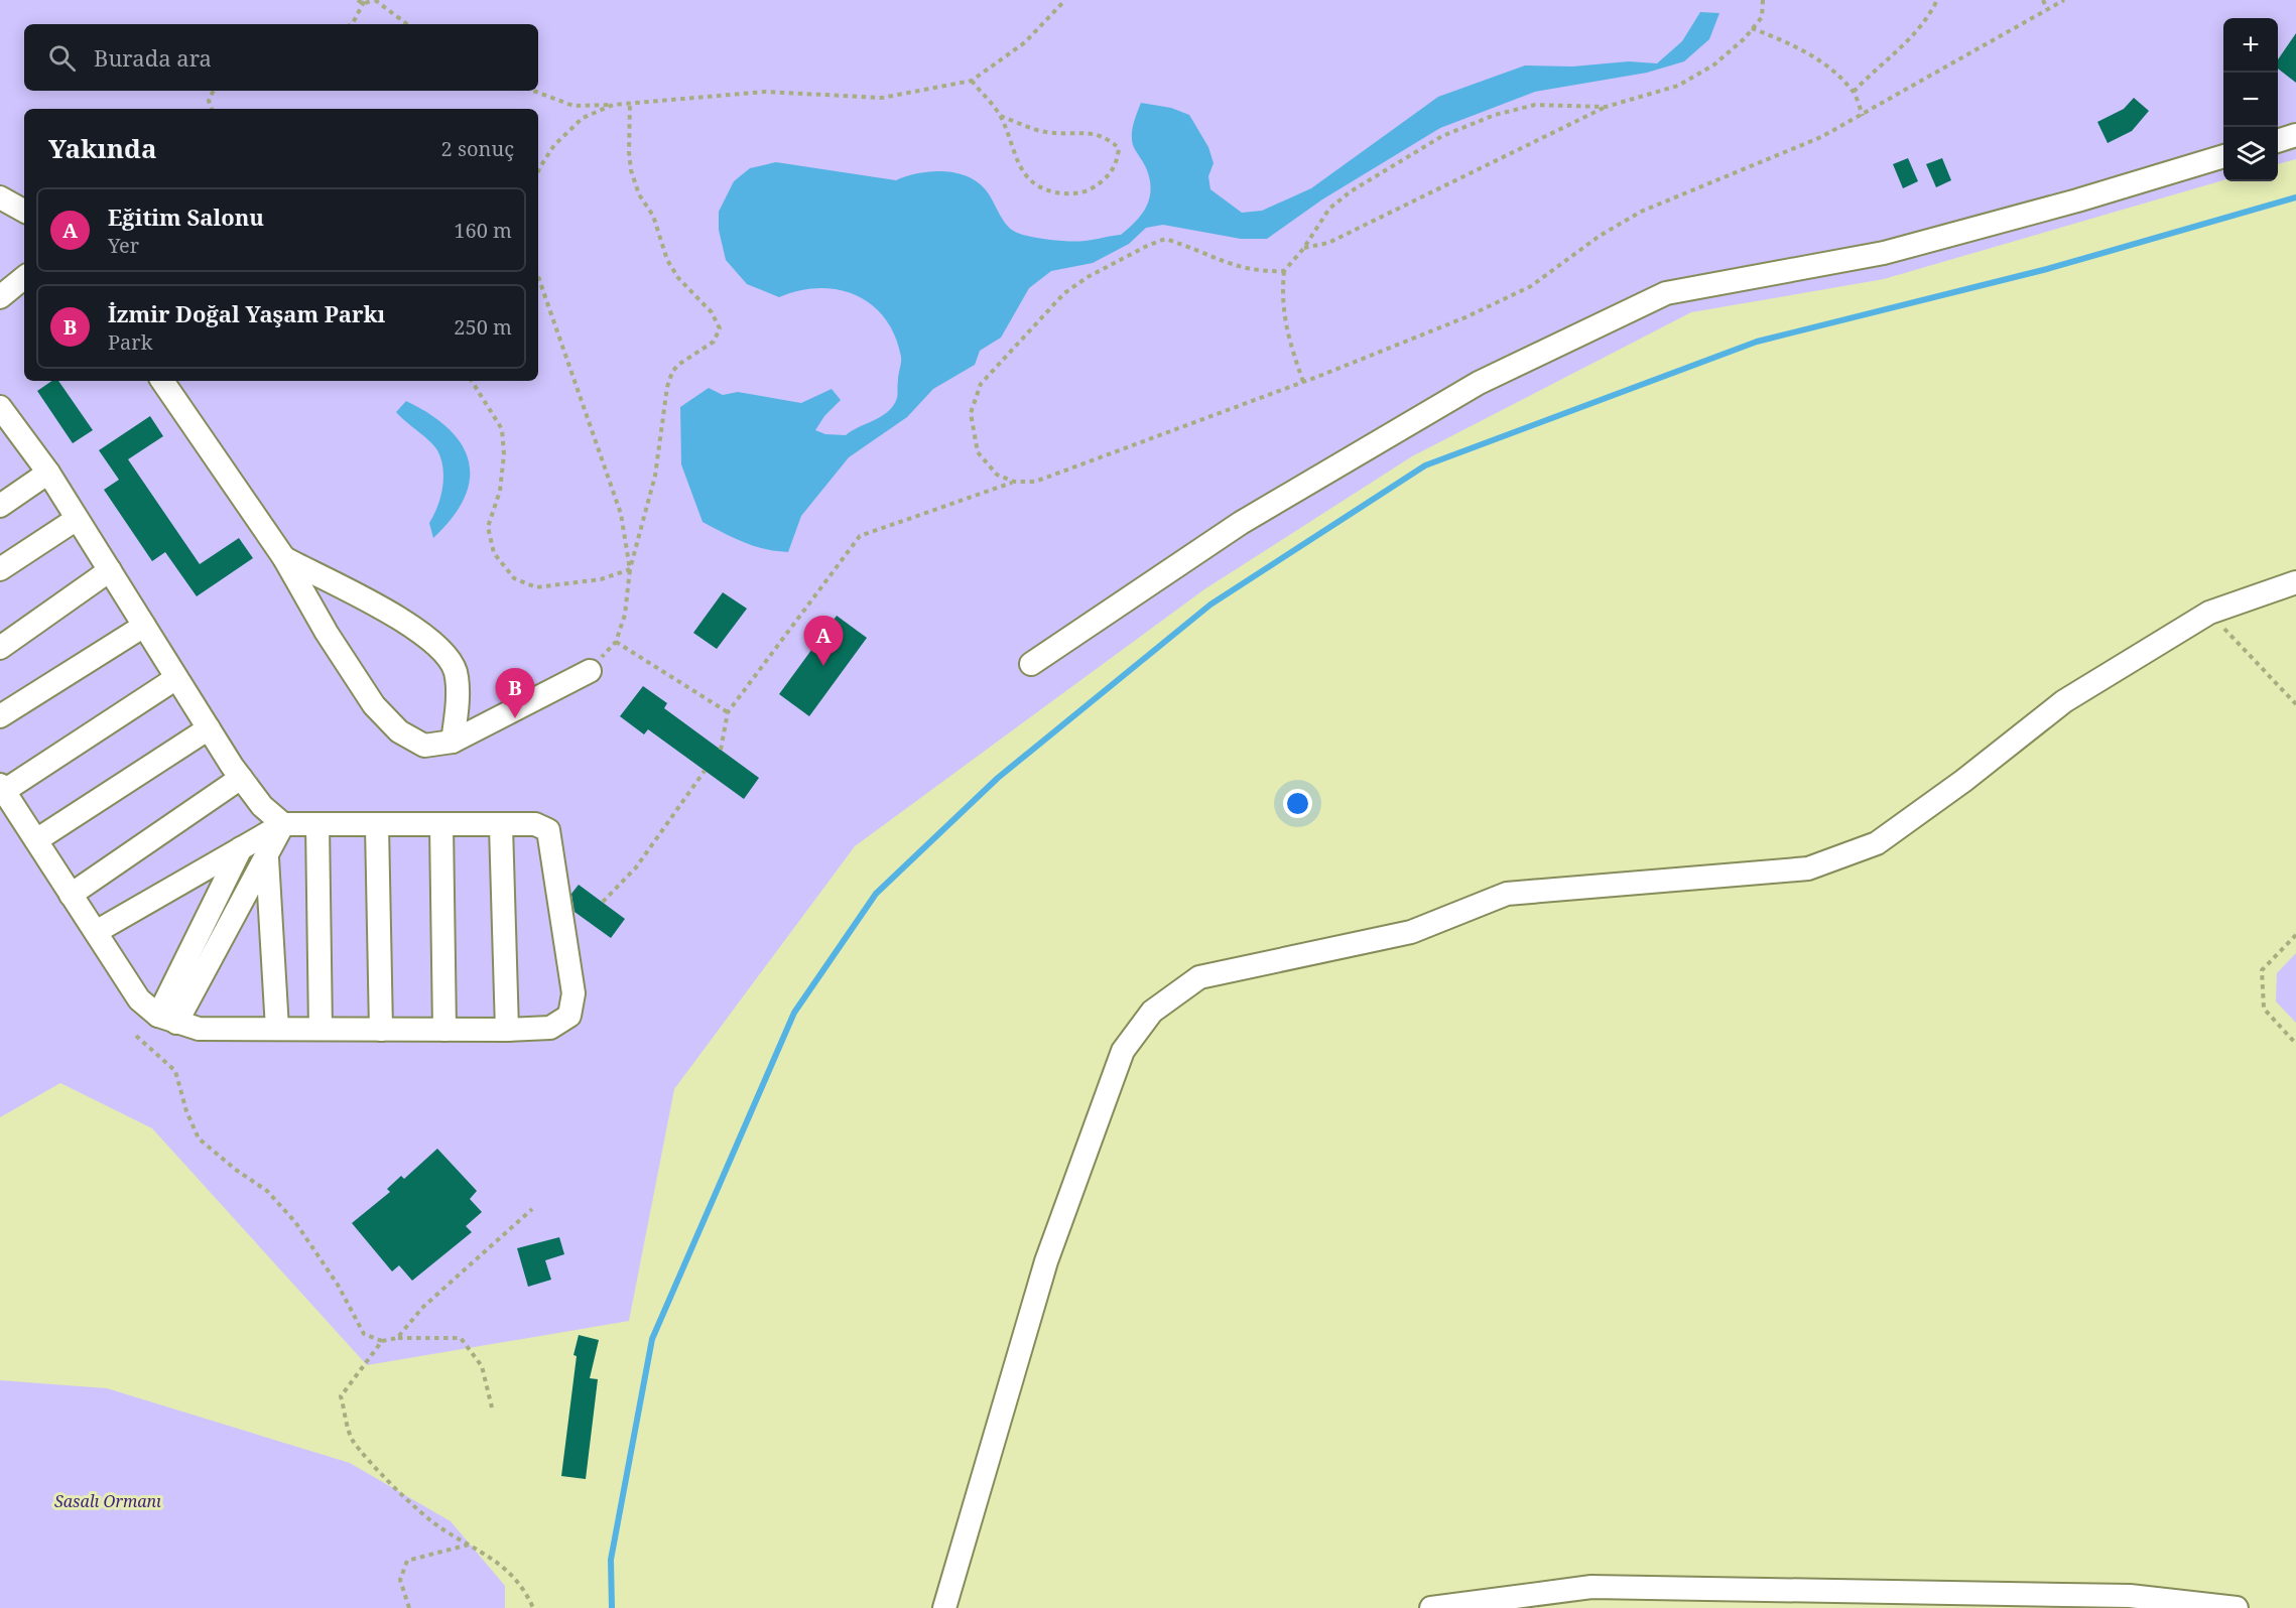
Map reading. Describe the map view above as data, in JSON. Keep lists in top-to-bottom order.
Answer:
{
  "parks": ["Sasalı Ormanı"],
  "page": {
    "map_buttons": ["+", "−"],
    "search": "Burada ara",
    "heading": ["Yakında", "2 sonuç"],
    "list": [
      {
        "mark": "A",
        "name": "Eğitim Salonu",
        "note": "Yer",
        "value": "160 m"
      },
      {
        "mark": "B",
        "name": "İzmir Doğal Yaşam Parkı",
        "note": "Park",
        "value": "250 m"
      }
    ],
    "pins": ["A", "B"]
  }
}
